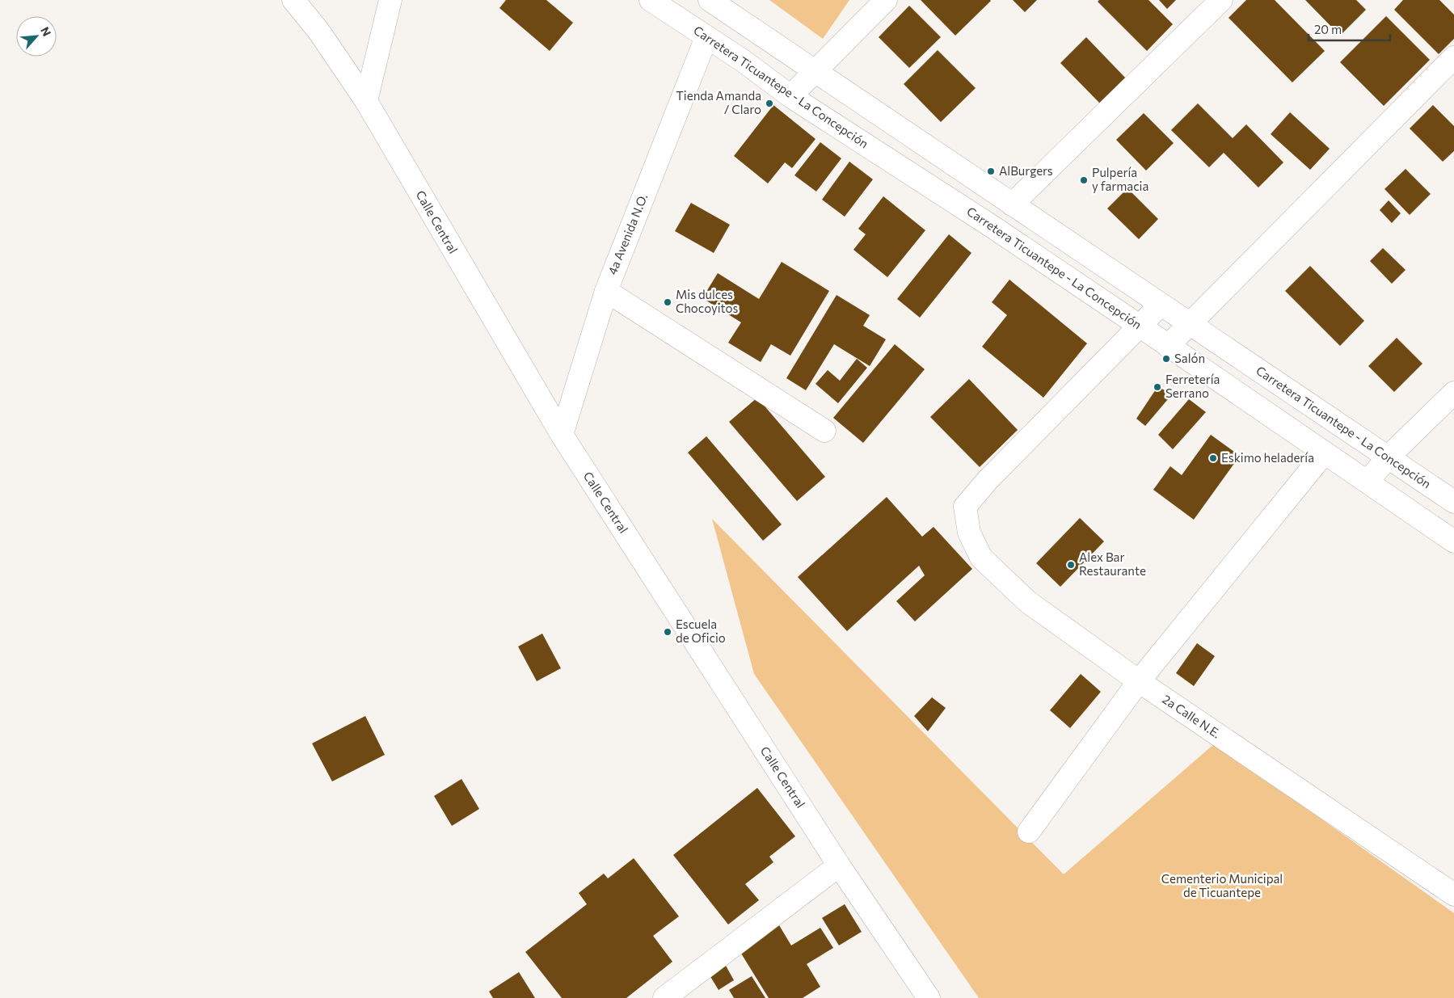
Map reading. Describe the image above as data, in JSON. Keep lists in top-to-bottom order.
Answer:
{
  "streets": {
    "street": [
      "Carretera Ticuantepe - La Concepción",
      "Calle Central",
      "4a Avenida N.O.",
      "2a Calle N.E."
    ]
  },
  "crossings": [
    ["Carretera Ticuantepe - La Concepción", "4a Avenida N.O."],
    ["Carretera Ticuantepe - La Concepción", "2a Calle N.E."],
    ["Calle Central", "4a Avenida N.O."]
  ],
  "parks": ["Cementerio Municipal de Ticuantepe"],
  "places": [
    "Tienda Amanda / Claro",
    "AlBurgers",
    "Pulpería y farmacia",
    "Mis dulces Chocoyitos",
    "Salón",
    "Ferretería Serrano",
    "Eskimo heladería",
    "Alex Bar Restaurante",
    "Escuela de Oficio"
  ],
  "scale_bar": "20 m",
  "north": "top right"
}
